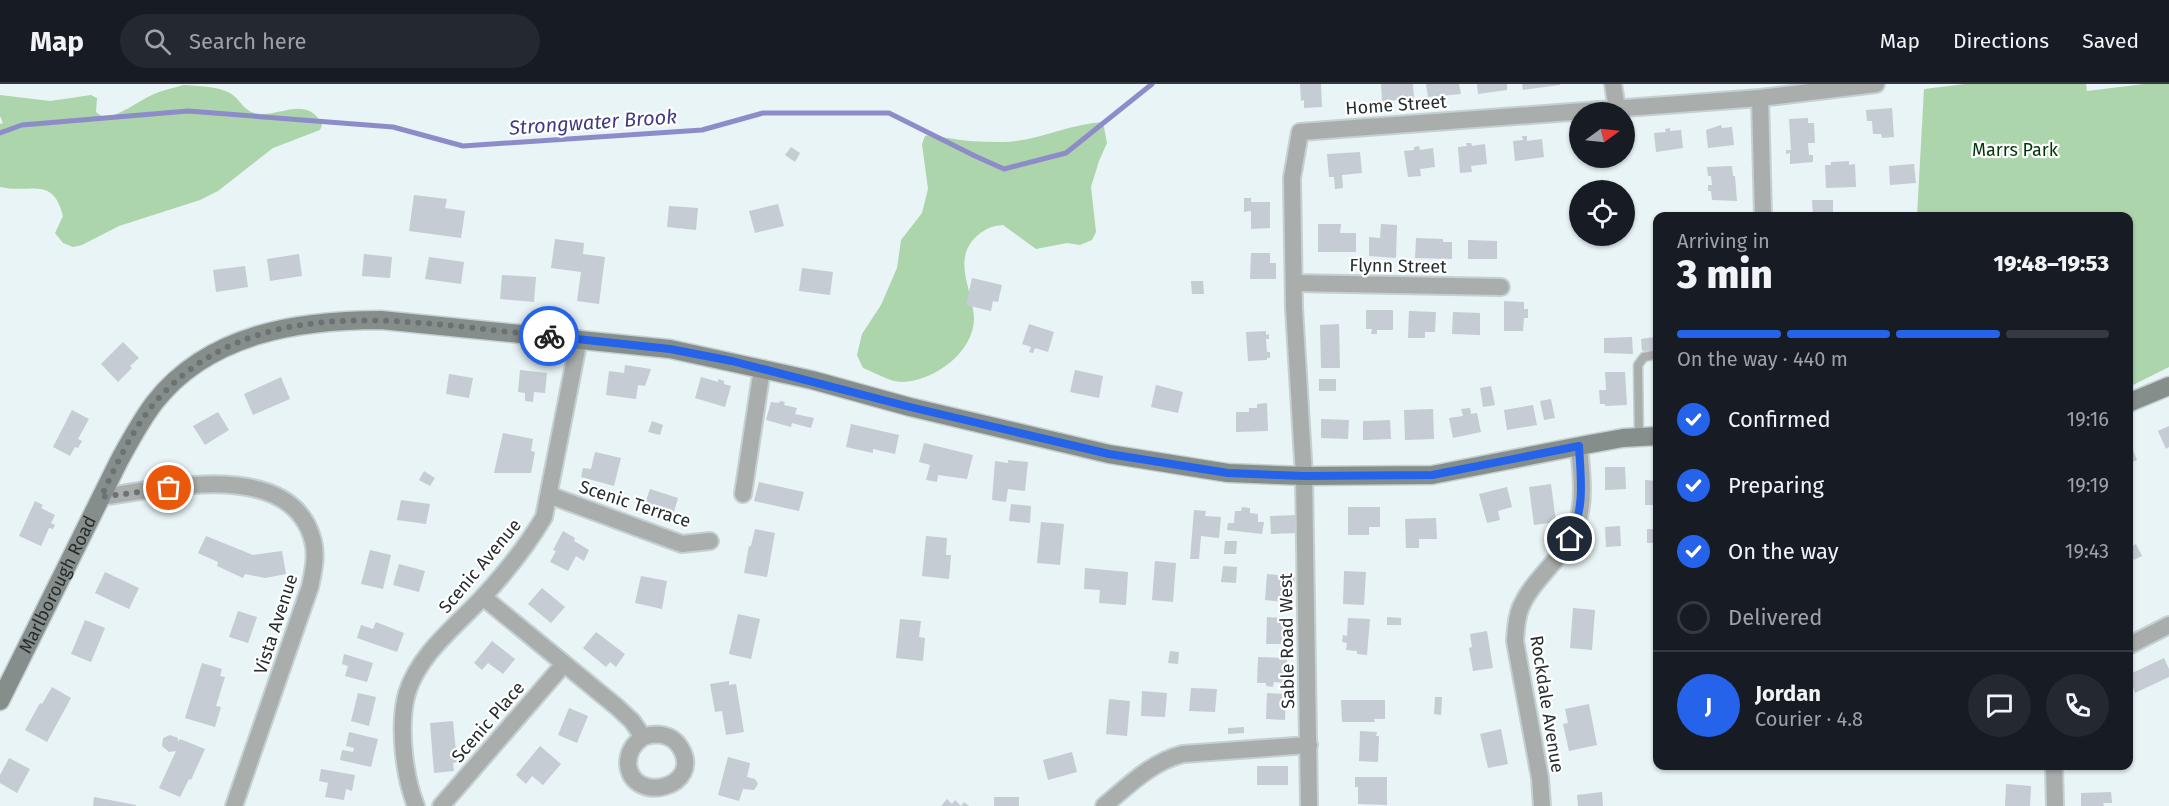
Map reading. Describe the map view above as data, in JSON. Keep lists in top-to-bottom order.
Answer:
{
  "streets": {
    "street": [
      "Home Street",
      "Flynn Street",
      "Scenic Terrace",
      "Scenic Avenue",
      "Marlborough Road",
      "Vista Avenue",
      "Sable Road West",
      "Rockdale Avenue",
      "Scenic Place"
    ]
  },
  "crossings": [
    ["Home Street", "Flynn Street"],
    ["Home Street", "Marlborough Road"],
    ["Home Street", "Sable Road West"],
    ["Scenic Terrace", "Scenic Avenue"],
    ["Scenic Avenue", "Marlborough Road"],
    ["Marlborough Road", "Vista Avenue"],
    ["Marlborough Road", "Sable Road West"],
    ["Marlborough Road", "Rockdale Avenue"]
  ],
  "water": ["Strongwater Brook"],
  "parks": ["Marrs Park"],
  "north": "right",
  "page": {
    "header": "Map",
    "search": "Search here",
    "nav": ["Map", "Directions", "Saved"],
    "heading": ["3 min", "Arriving in", "19:48–19:53"],
    "panel": ["Jordan", "Courier · 4.8"],
    "bar": "On the way · 440 m",
    "list": [
      ["Confirmed", "19:16"],
      ["Preparing", "19:19"],
      ["On the way", "19:43"],
      "Delivered"
    ],
    "round": "J"
  }
}
